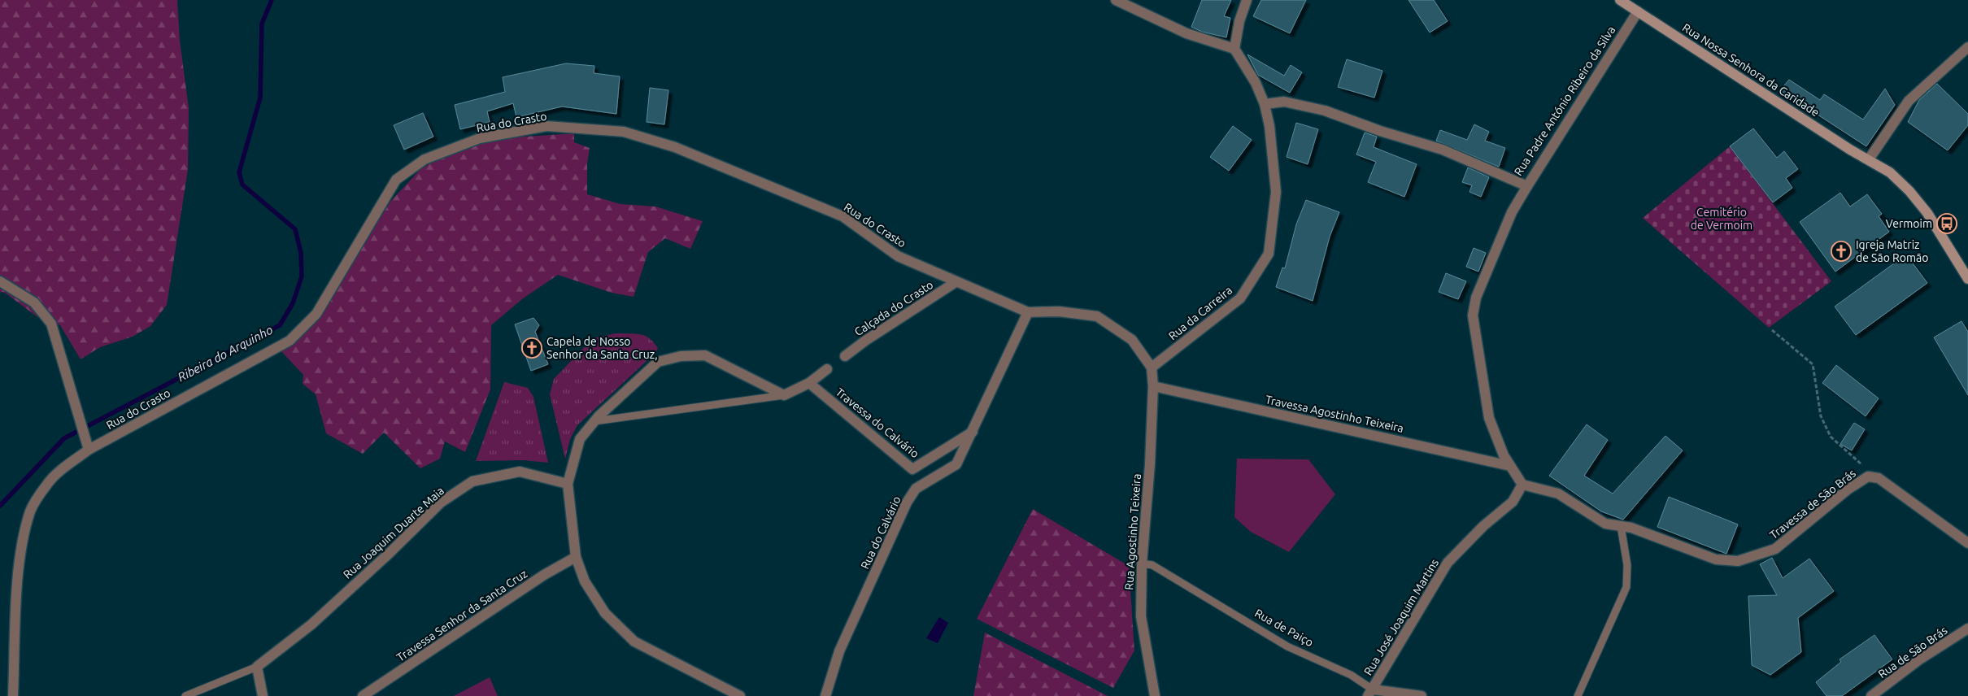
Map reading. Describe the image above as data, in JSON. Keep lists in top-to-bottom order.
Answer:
{
  "streets": {
    "street": [
      "Rua Nossa Senhora da Caridade",
      "Rua Padre António Ribeiro da Silva",
      "Rua do Crasto",
      "Calçada do Crasto",
      "Rua da Carreira",
      "Travessa Agostinho Teixeira",
      "Travessa do Calvário",
      "Travessa de São Brás",
      "Rua Agostinho Teixeira",
      "Rua Joaquim Duarte Maia",
      "Rua do Calvário",
      "Travessa Senhor da Santa Cruz",
      "Rua José Joaquim Martins",
      "Rua de Paiço",
      "Rua de São Brás"
    ]
  },
  "crossings": [
    ["Rua Nossa Senhora da Caridade", "Rua Padre António Ribeiro da Silva"],
    ["Rua Padre António Ribeiro da Silva", "Rua da Carreira"],
    ["Rua do Crasto", "Calçada do Crasto"],
    ["Rua do Crasto", "Rua da Carreira"],
    ["Rua do Crasto", "Rua Agostinho Teixeira"],
    ["Rua do Crasto", "Rua do Calvário"],
    ["Rua da Carreira", "Rua Agostinho Teixeira"],
    ["Travessa Agostinho Teixeira", "Rua Agostinho Teixeira"],
    ["Travessa do Calvário", "Rua do Calvário"],
    ["Travessa de São Brás", "Rua José Joaquim Martins"],
    ["Rua Agostinho Teixeira", "Rua de Paiço"],
    ["Rua José Joaquim Martins", "Rua de Paiço"]
  ],
  "water": ["Ribeira do Arquinho"],
  "parks": ["Cemitério de Vermoim"],
  "places": {
    "bus stop": ["Vermoim"],
    "church": ["Igreja Matriz de São Romão", "Capela de Nosso Senhor da Santa Cruz,"]
  }
}
